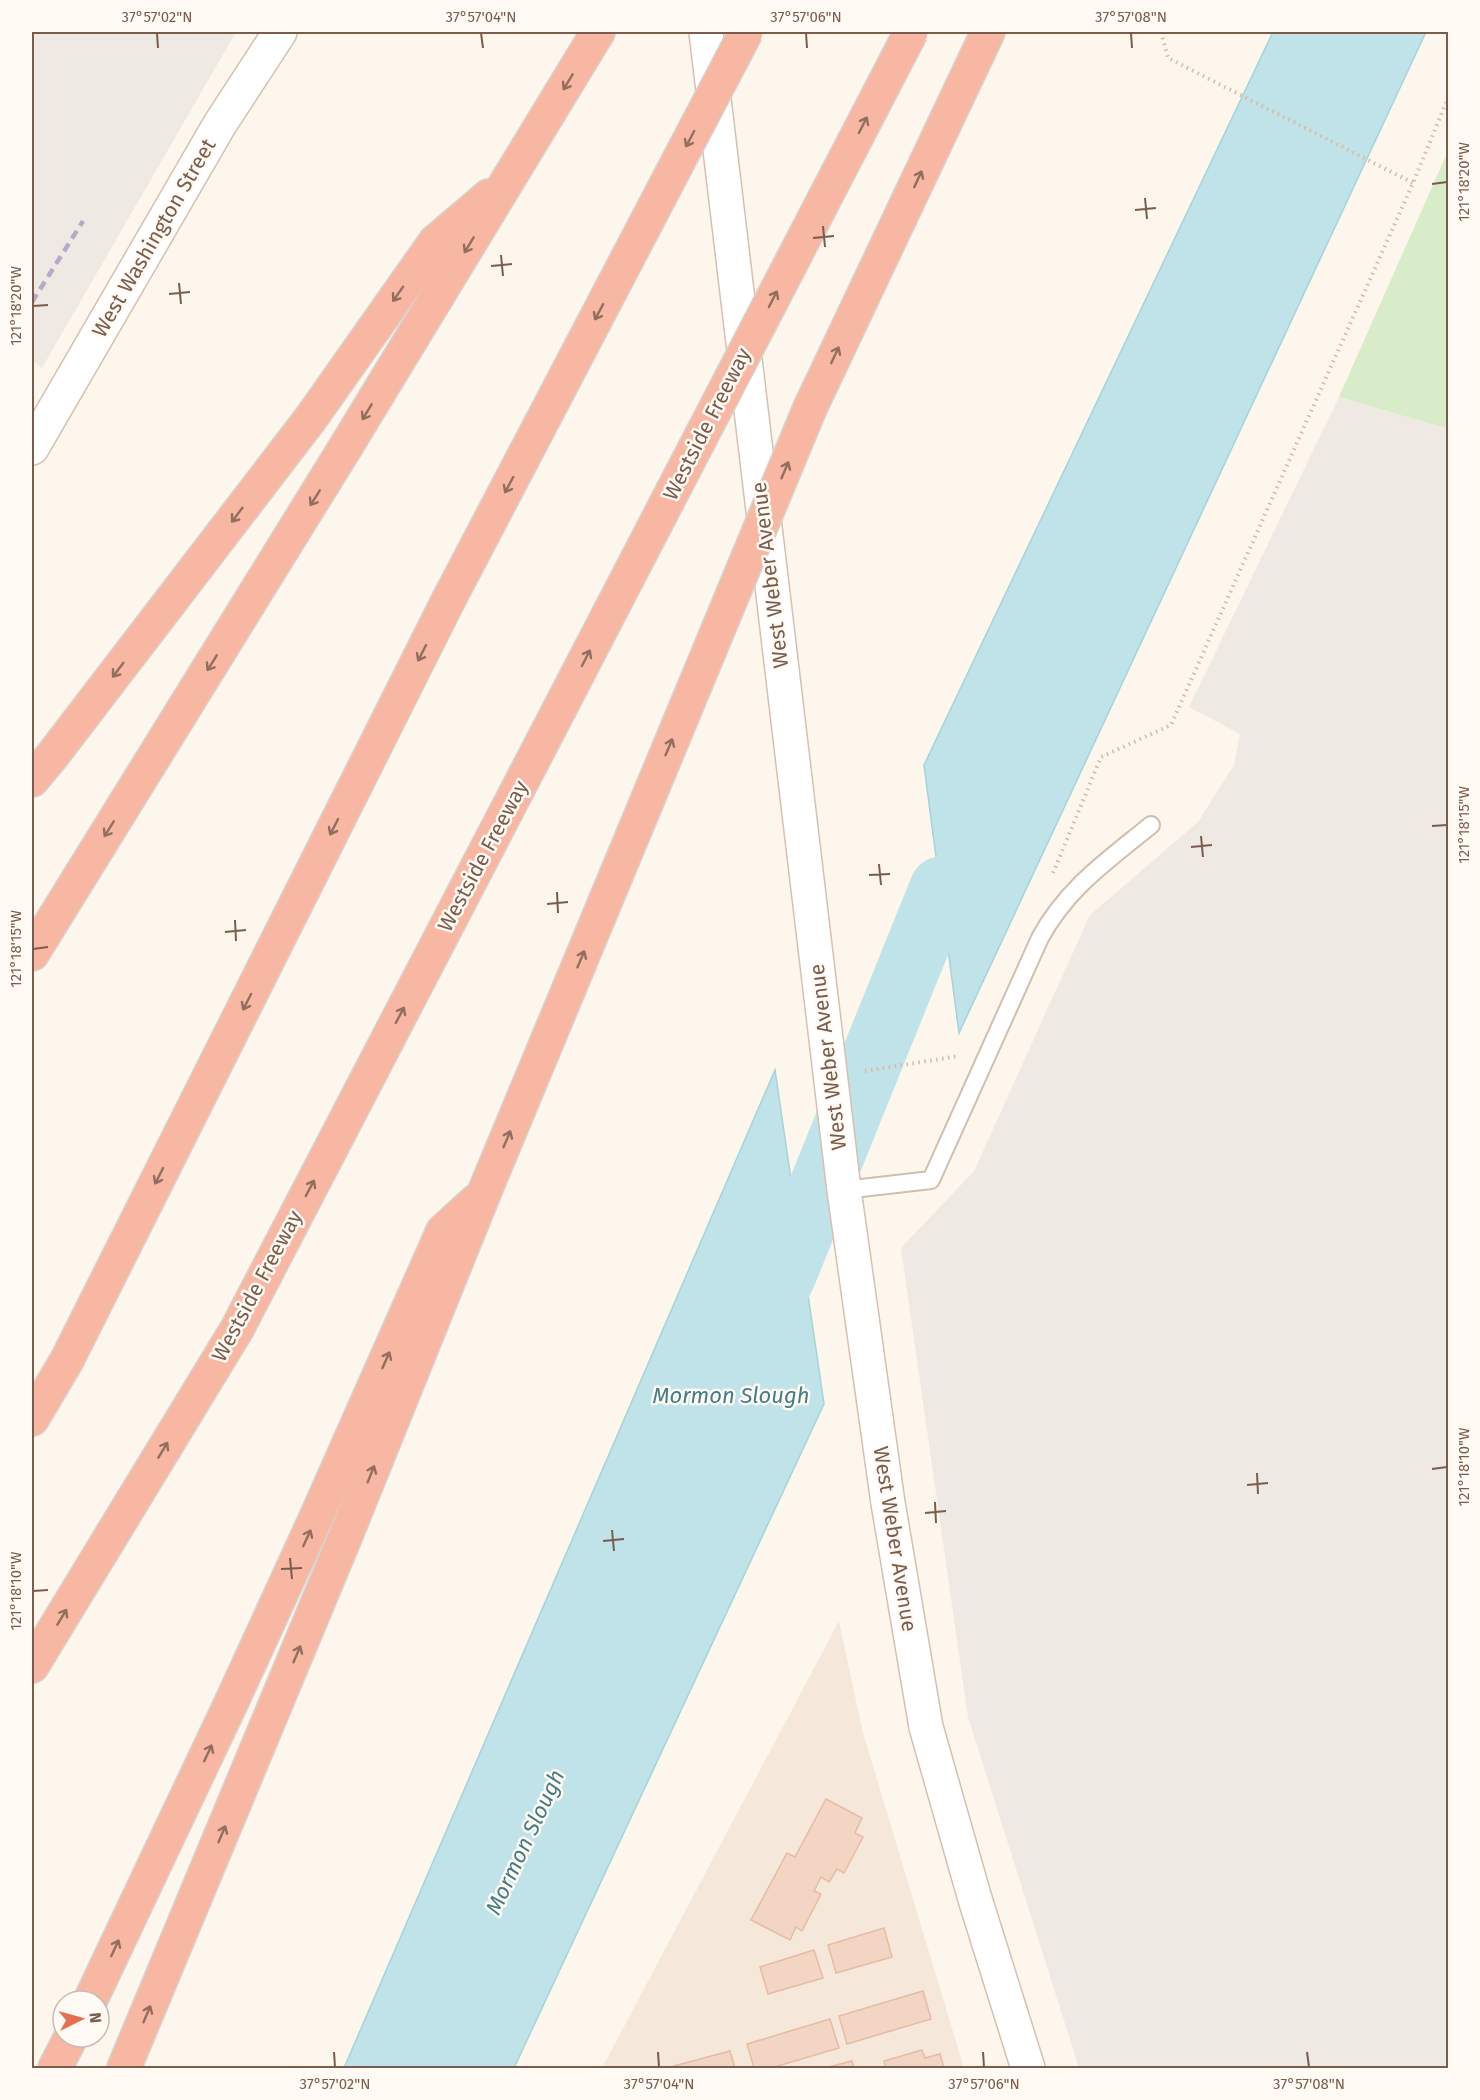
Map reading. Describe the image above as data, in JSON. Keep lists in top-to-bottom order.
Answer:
{
  "streets": {
    "highway": ["Westside Freeway"],
    "street": ["West Washington Street", "West Weber Avenue"]
  },
  "water": ["Mormon Slough"],
  "north": "right",
  "coordinates": [
    "37°57'02\"N",
    "37°57'04\"N",
    "37°57'06\"N",
    "37°57'08\"N",
    "121°18'20\"W",
    "121°18'15\"W",
    "121°18'10\"W"
  ]
}
